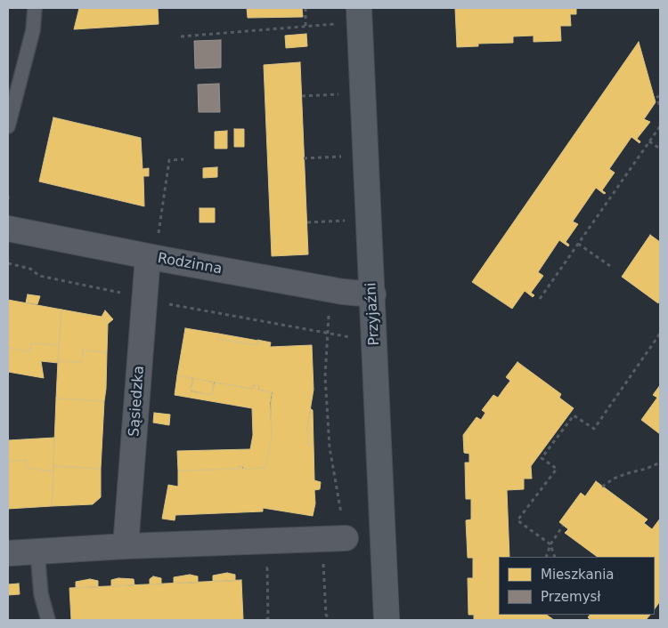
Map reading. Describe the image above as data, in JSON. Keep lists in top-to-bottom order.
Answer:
{
  "streets": {
    "street": ["Rodzinna", "Przyjaźni", "Sąsiedzka"]
  },
  "crossings": [
    ["Rodzinna", "Przyjaźni"],
    ["Rodzinna", "Sąsiedzka"]
  ],
  "legend": ["Mieszkania", "Przemysł"]
}
